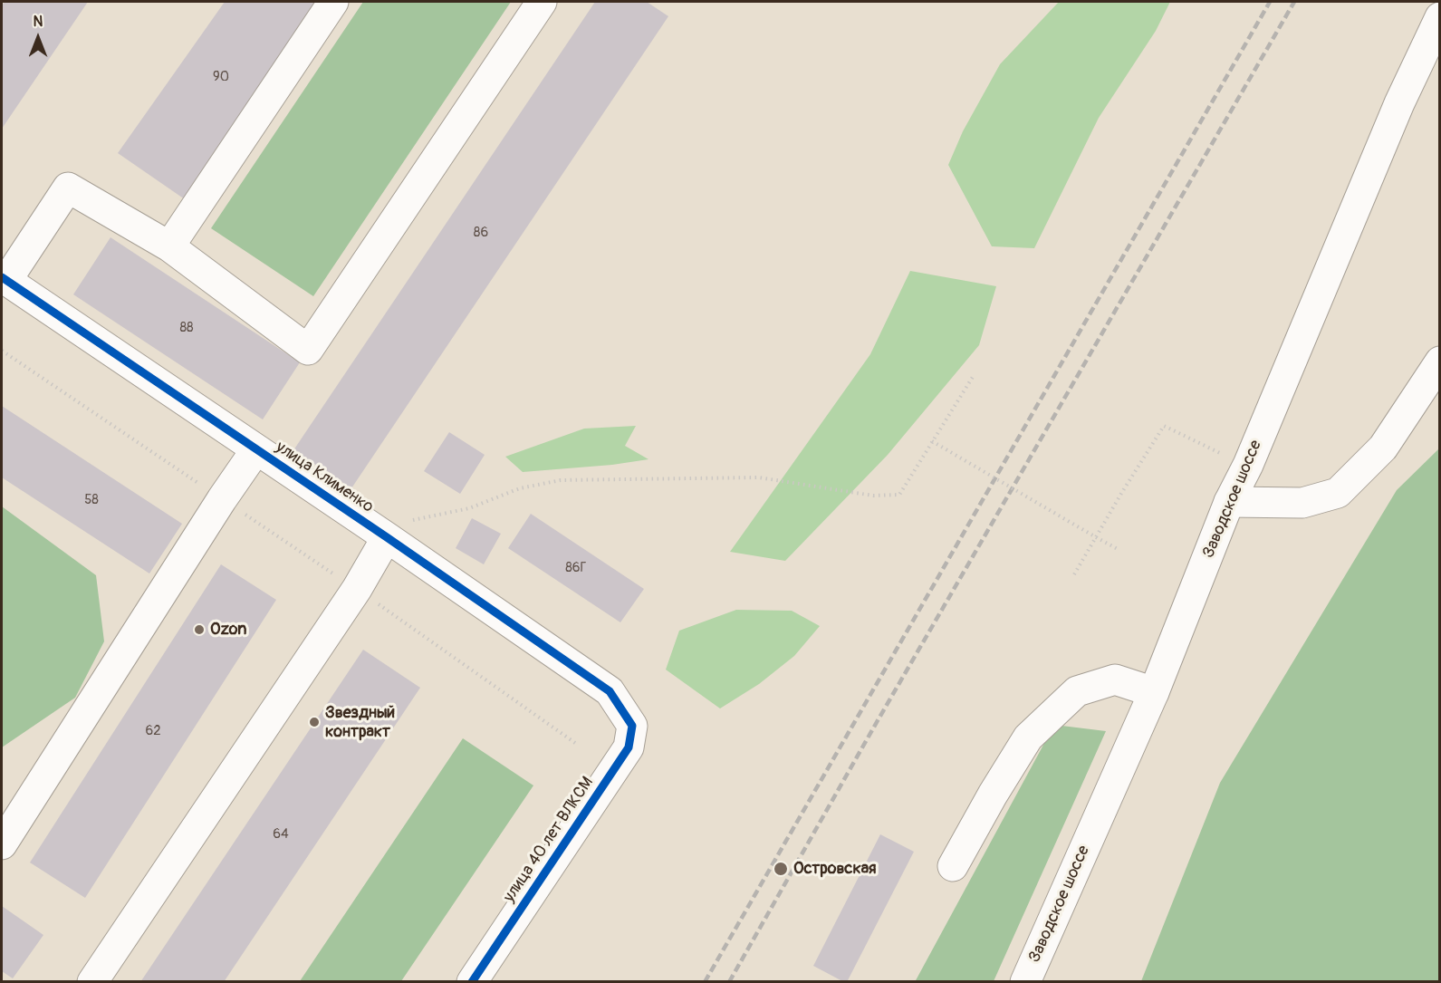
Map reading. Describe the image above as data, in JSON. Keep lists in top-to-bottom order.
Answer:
{
  "streets": {
    "street": ["улица Клименко", "Заводское шоссе", "улица 40 лет ВЛКСМ"]
  },
  "crossings": [
    ["улица Клименко", "улица 40 лет ВЛКСМ"]
  ],
  "places": ["Ozon", "Звездный контракт", "Островская"],
  "house_numbers": [
    "90",
    "86",
    "88",
    "58",
    "86Г",
    "62",
    "64"
  ],
  "north": "top"
}
